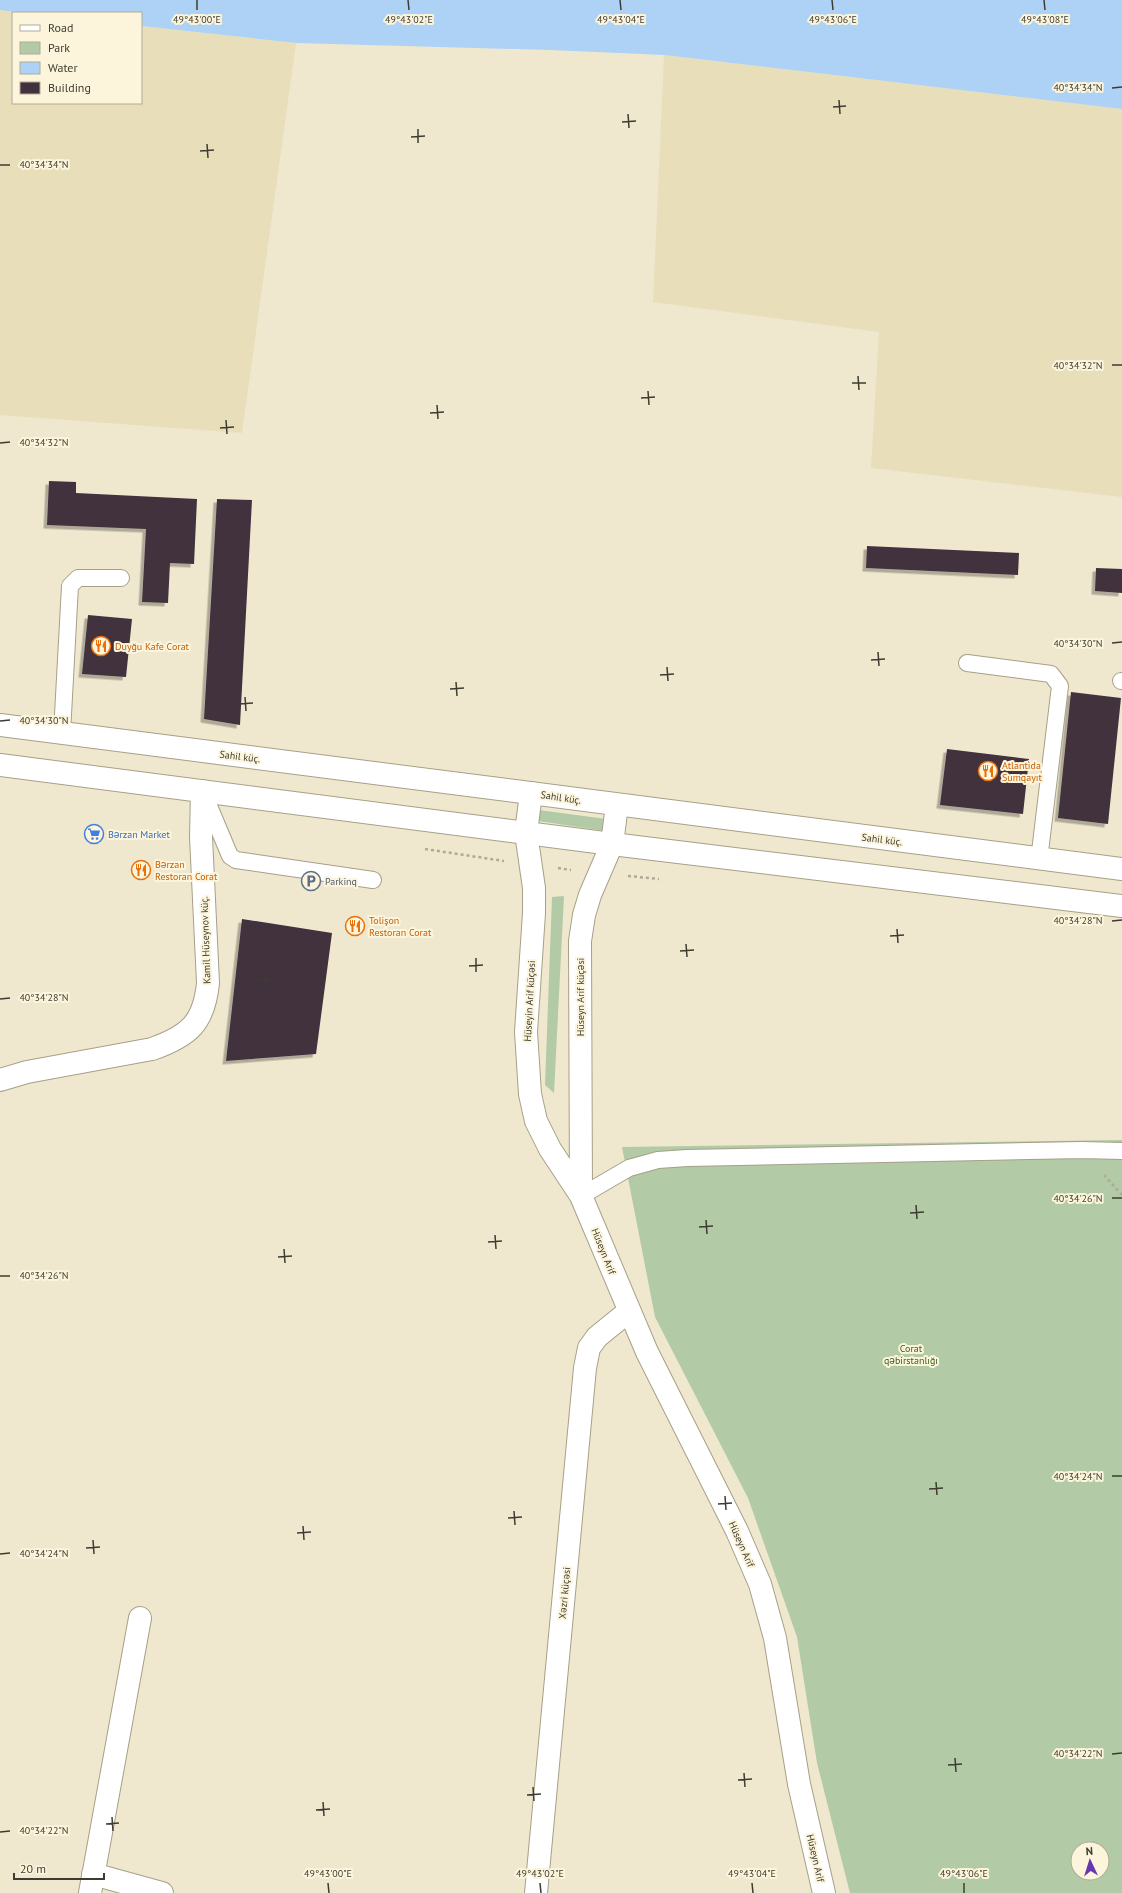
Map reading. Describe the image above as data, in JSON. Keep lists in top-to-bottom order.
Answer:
{
  "streets": {
    "street": [
      "Sahil küç.",
      "Kamil Hüseynov küç.",
      "Hüseyn Arif küçəsi",
      "Hüseyin Arif küçəsi",
      "Hüseyn Arif",
      "Xəzri küçəsi"
    ]
  },
  "crossings": [
    ["Sahil küç.", "Hüseyn Arif küçəsi"],
    ["Sahil küç.", "Hüseyin Arif küçəsi"],
    ["Hüseyn Arif küçəsi", "Hüseyin Arif küçəsi"],
    ["Hüseyn Arif küçəsi", "Hüseyn Arif"],
    ["Hüseyin Arif küçəsi", "Hüseyn Arif"],
    ["Hüseyn Arif", "Xəzri küçəsi"]
  ],
  "parks": ["Corat qəbirstanlığı"],
  "places": {
    "restaurant": [
      "Duyğu Kafe Corat",
      "Atlantida Sumqayıt",
      "Bərzan Restoran Corat",
      "Tolişon Restoran Corat"
    ],
    "supermarket": ["Bərzan Market"],
    "parking": ["Parkinq"]
  },
  "legend": [
    "Road",
    "Park",
    "Water",
    "Building"
  ],
  "scale_bar": "20 m",
  "north": "top",
  "coordinates": [
    "49°43'00\"E",
    "49°43'02\"E",
    "49°43'04\"E",
    "49°43'06\"E",
    "49°43'08\"E",
    "40°34'34\"N",
    "40°34'32\"N",
    "40°34'30\"N",
    "40°34'28\"N",
    "40°34'26\"N",
    "40°34'24\"N",
    "40°34'22\"N"
  ]
}
